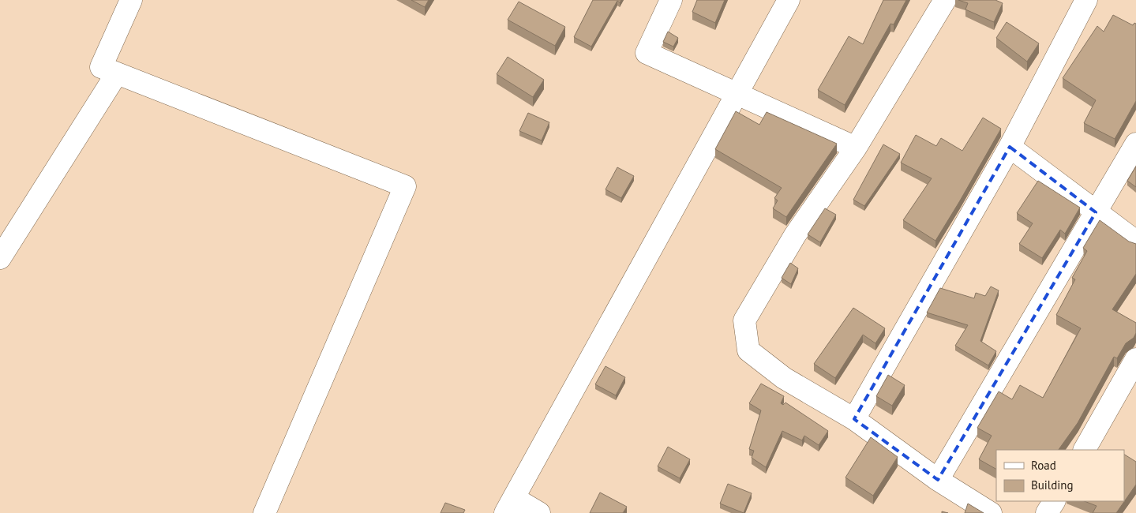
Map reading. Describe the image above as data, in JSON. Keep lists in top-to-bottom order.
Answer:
{
  "legend": ["Road", "Building"]
}
